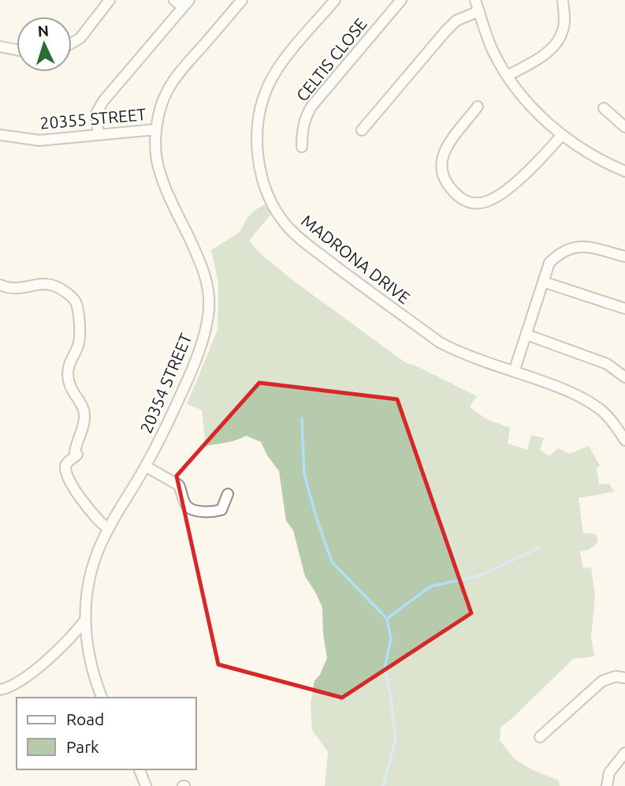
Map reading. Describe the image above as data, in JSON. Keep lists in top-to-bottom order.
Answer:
{
  "streets": {
    "street": [
      "CELTIS CLOSE",
      "20355 STREET",
      "MADRONA DRIVE",
      "20354 STREET"
    ]
  },
  "crossings": [
    ["20355 STREET", "20354 STREET"]
  ],
  "legend": ["Road", "Park"],
  "north": "top"
}
